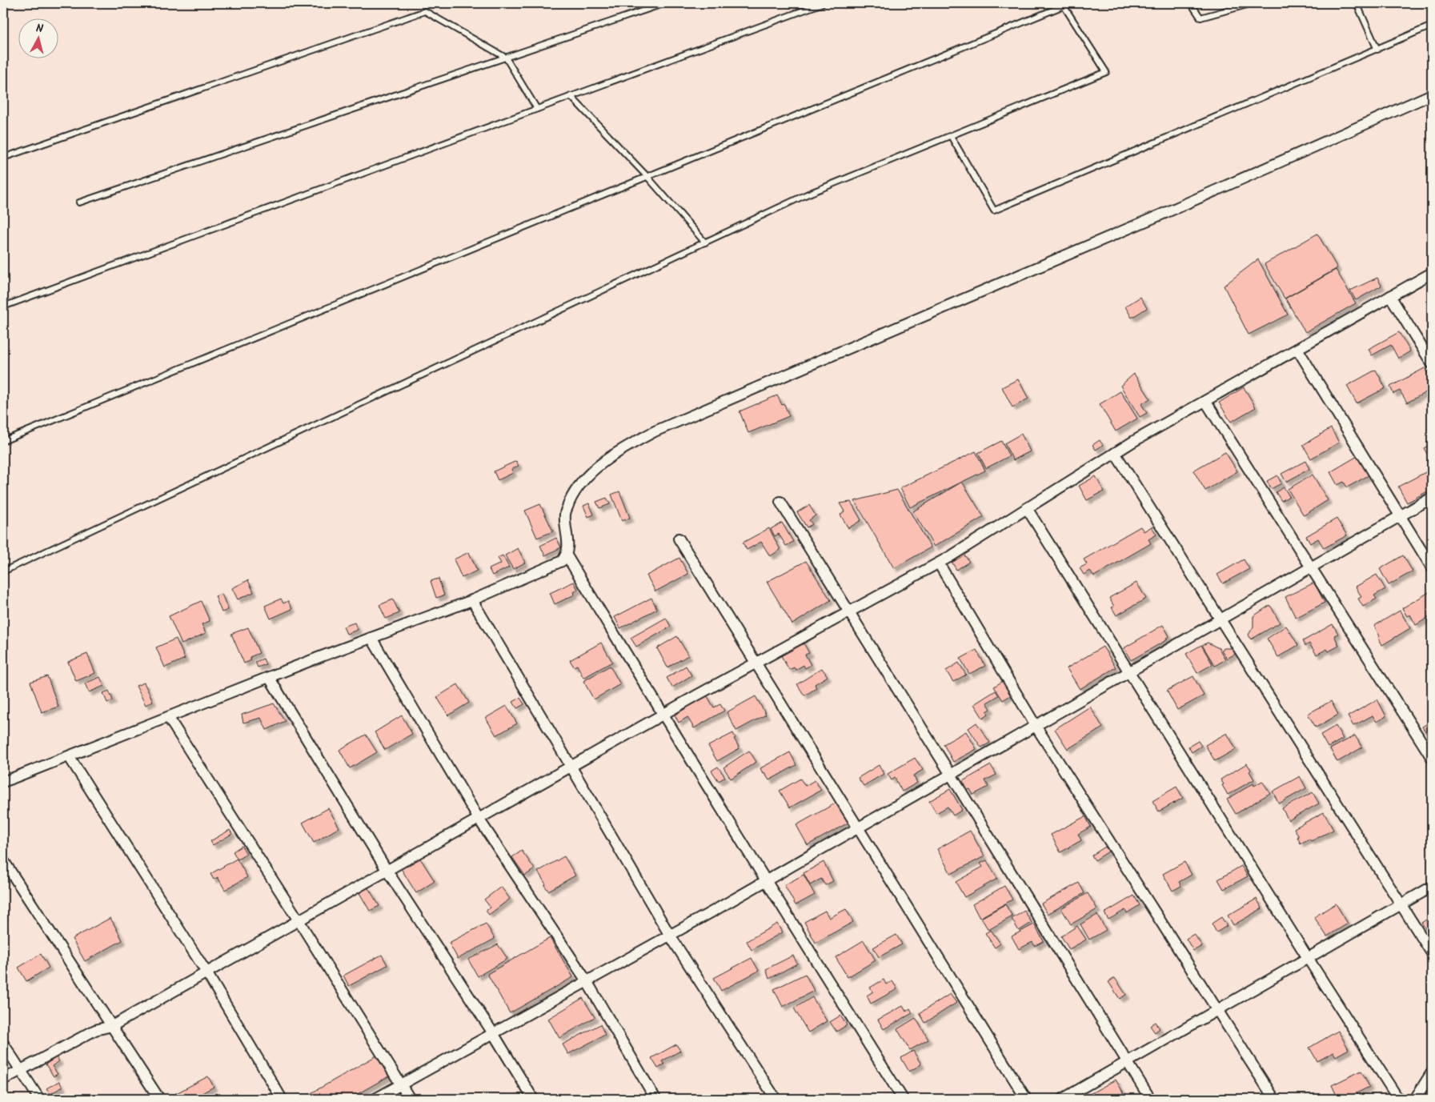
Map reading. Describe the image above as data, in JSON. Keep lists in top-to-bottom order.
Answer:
{
  "north": "top"
}
